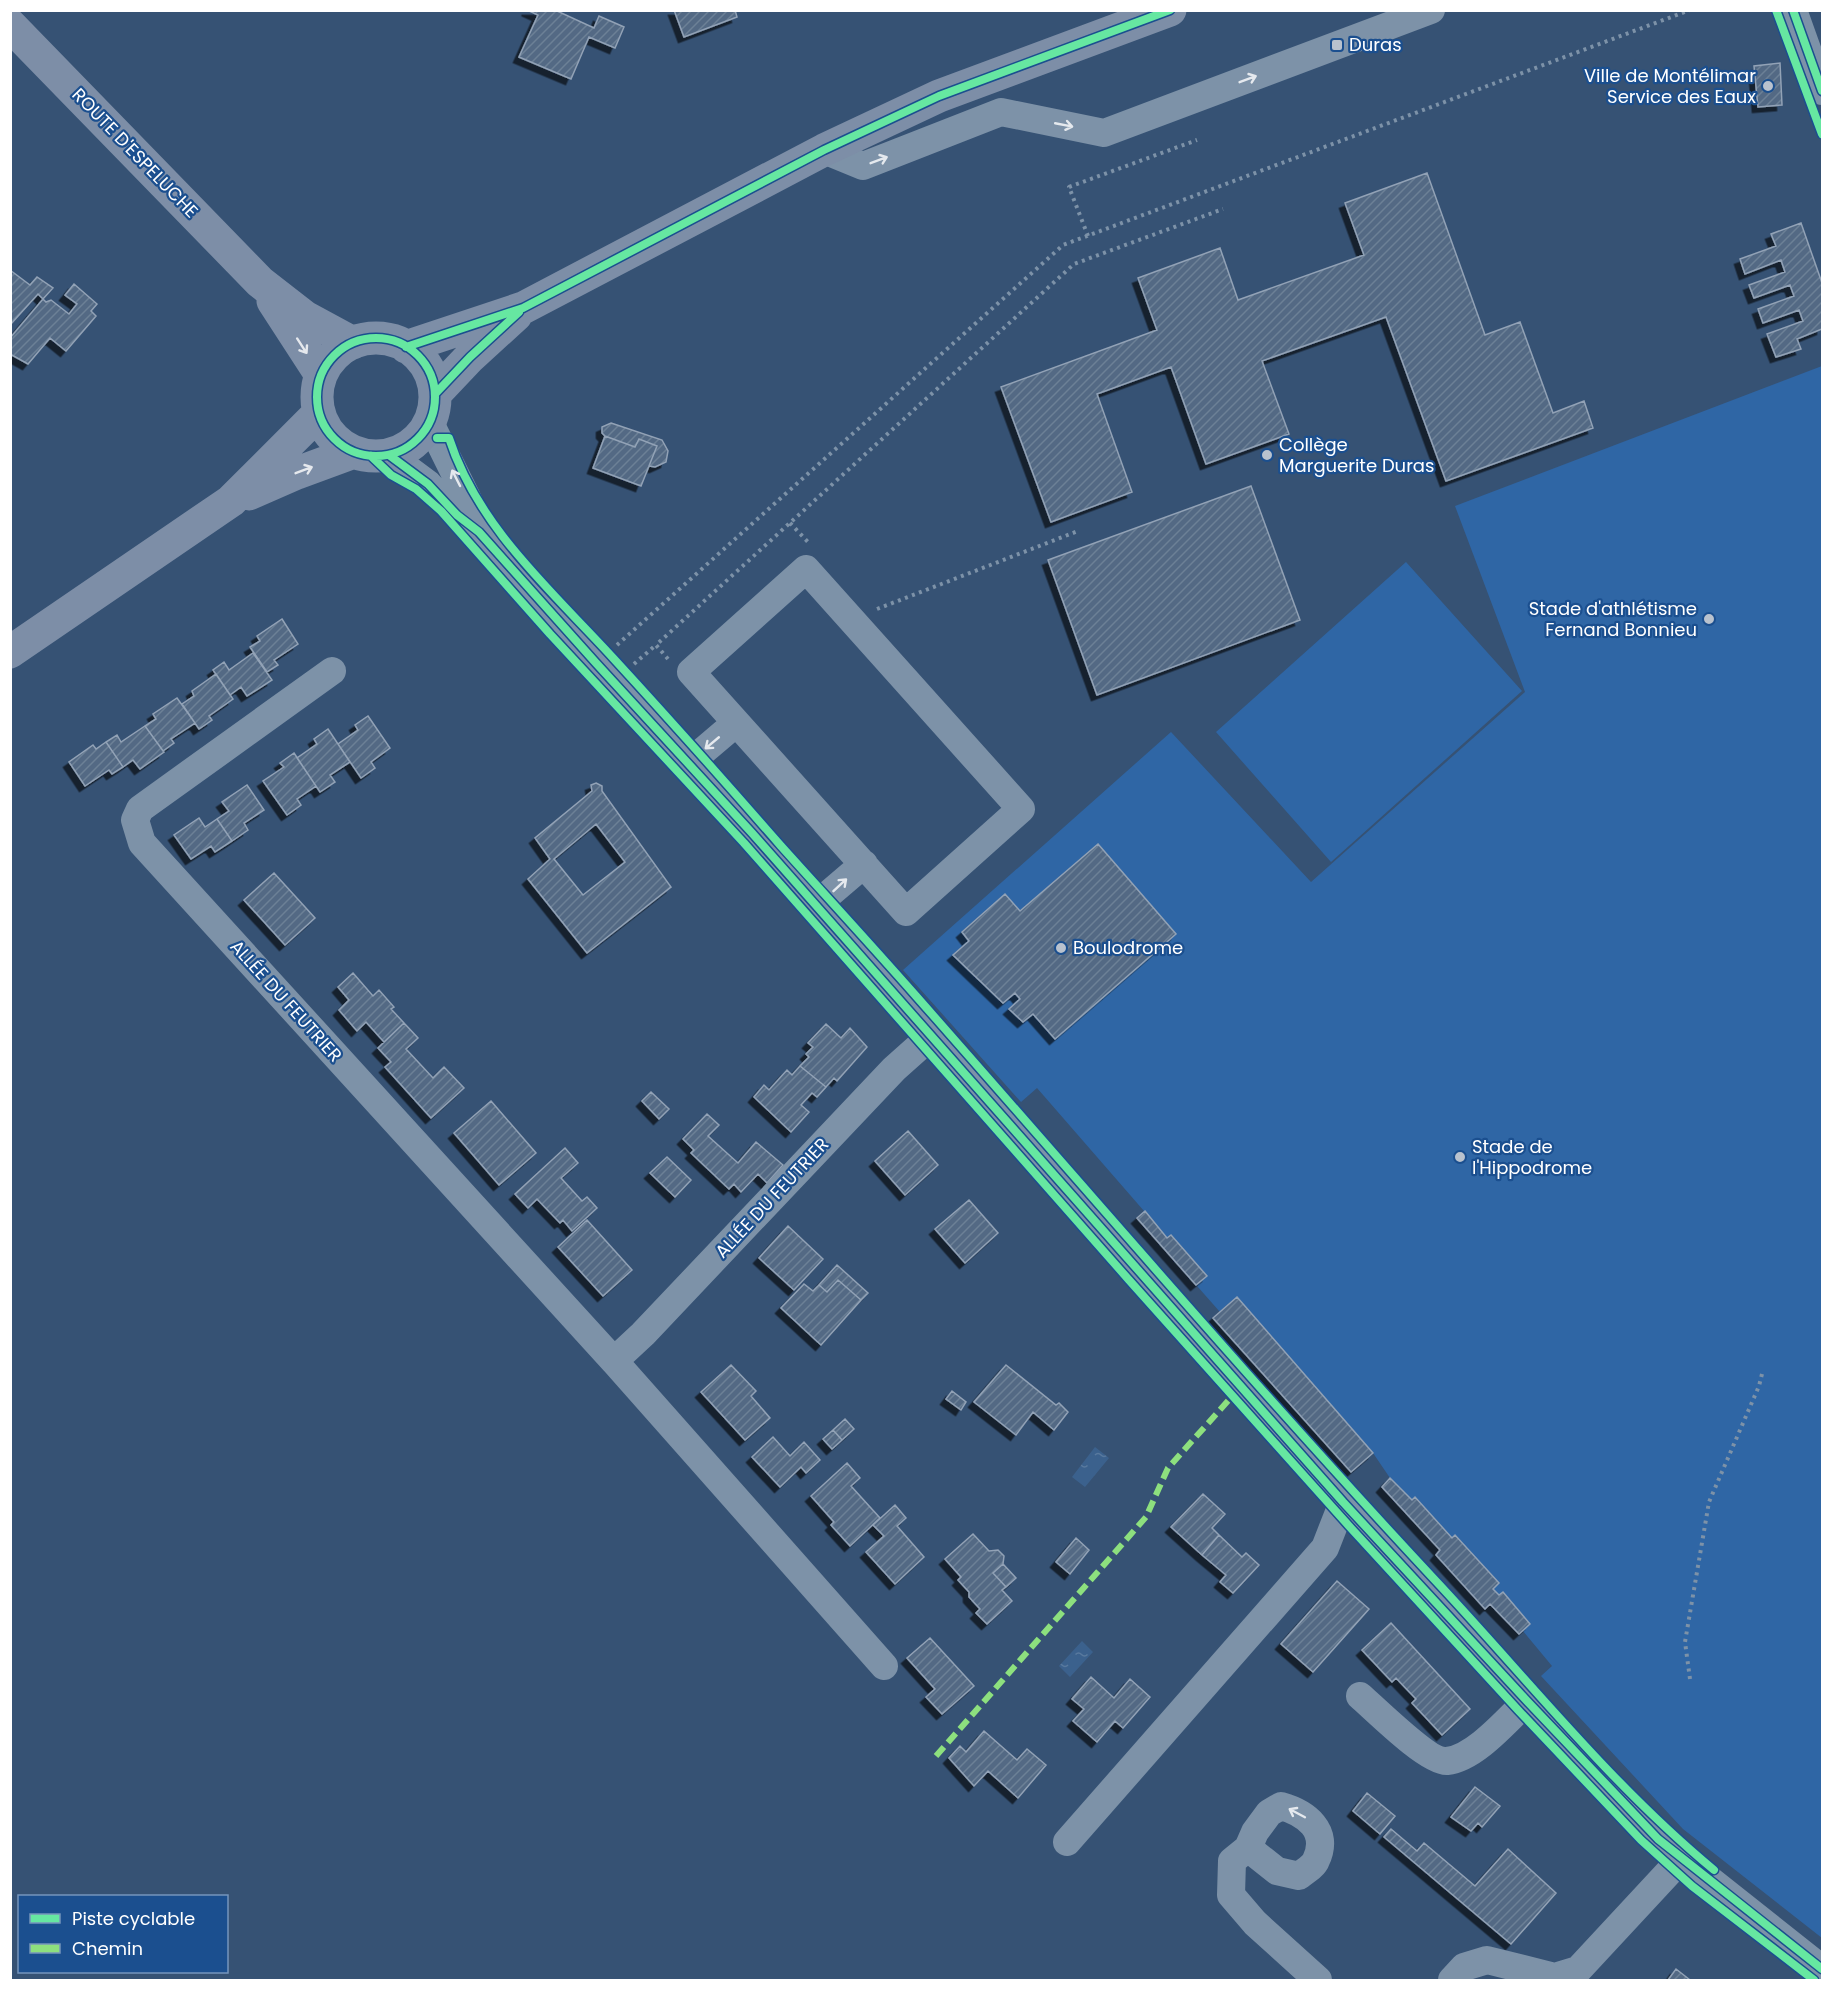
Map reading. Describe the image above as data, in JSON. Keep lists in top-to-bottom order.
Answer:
{
  "streets": {
    "main road": ["ROUTE D'ESPELUCHE"],
    "street": ["ALLÉE DU FEUTRIER"]
  },
  "places": {
    "transit": ["Duras"],
    "other": [
      "Ville de Montélimar Service des Eaux",
      "Collège Marguerite Duras",
      "Stade d'athlétisme Fernand Bonnieu",
      "Boulodrome",
      "Stade de l'Hippodrome"
    ]
  },
  "legend": ["Piste cyclable", "Chemin"]
}
